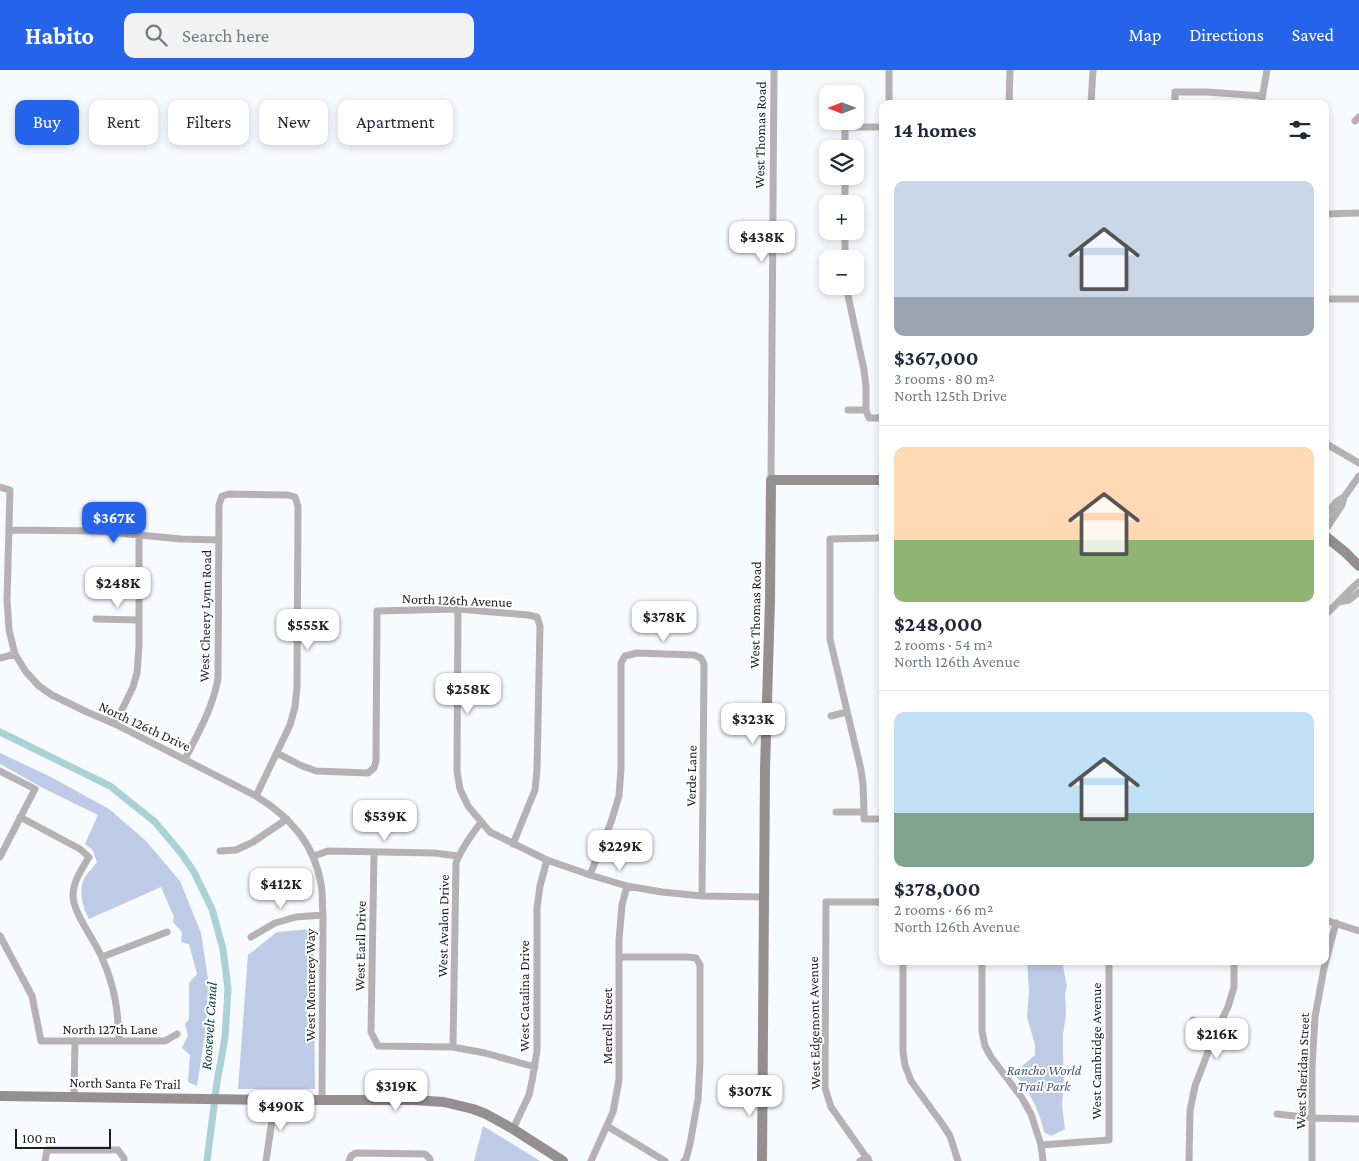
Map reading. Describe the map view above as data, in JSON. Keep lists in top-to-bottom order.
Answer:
{
  "streets": {
    "street": [
      "West Thomas Road",
      "North 126th Avenue",
      "West Cheery Lynn Road",
      "North 126th Drive",
      "Verde Lane",
      "West Avalon Drive",
      "West Earll Drive",
      "West Monterey Way",
      "West Catalina Drive",
      "West Edgemont Avenue",
      "Merrell Street",
      "North 127th Lane",
      "West Cambridge Avenue",
      "West Sheridan Street",
      "North Santa Fe Trail"
    ]
  },
  "crossings": [
    ["North 126th Avenue", "West Cheery Lynn Road"],
    ["West Cheery Lynn Road", "North 126th Drive"],
    ["North 126th Drive", "West Monterey Way"],
    ["West Avalon Drive", "West Earll Drive"],
    ["West Monterey Way", "North Santa Fe Trail"],
    ["West Catalina Drive", "North Santa Fe Trail"]
  ],
  "water": ["Roosevelt Canal"],
  "parks": ["Rancho World Trail Park"],
  "scale_bar": "100 m",
  "north": "left",
  "page": {
    "header": "Habito",
    "search": "Search here",
    "nav": ["Map", "Directions", "Saved"],
    "map_buttons": ["+", "−"],
    "chip": [
      "Buy",
      "Rent",
      "Filters",
      "New",
      "Apartment"
    ],
    "heading": "14 homes",
    "list": [
      {
        "name": "$367,000",
        "note": "3 rooms · 80 m² · North 125th Drive"
      },
      {
        "name": "$248,000",
        "note": "2 rooms · 54 m² · North 126th Avenue"
      },
      {
        "name": "$378,000",
        "note": "2 rooms · 66 m² · North 126th Avenue"
      }
    ],
    "price": [
      "$438K",
      "$367K",
      "$248K",
      "$378K",
      "$555K",
      "$258K",
      "$323K",
      "$539K",
      "$229K",
      "$412K",
      "$216K",
      "$319K",
      "$307K",
      "$490K"
    ],
    "scale": "100 m"
  }
}
